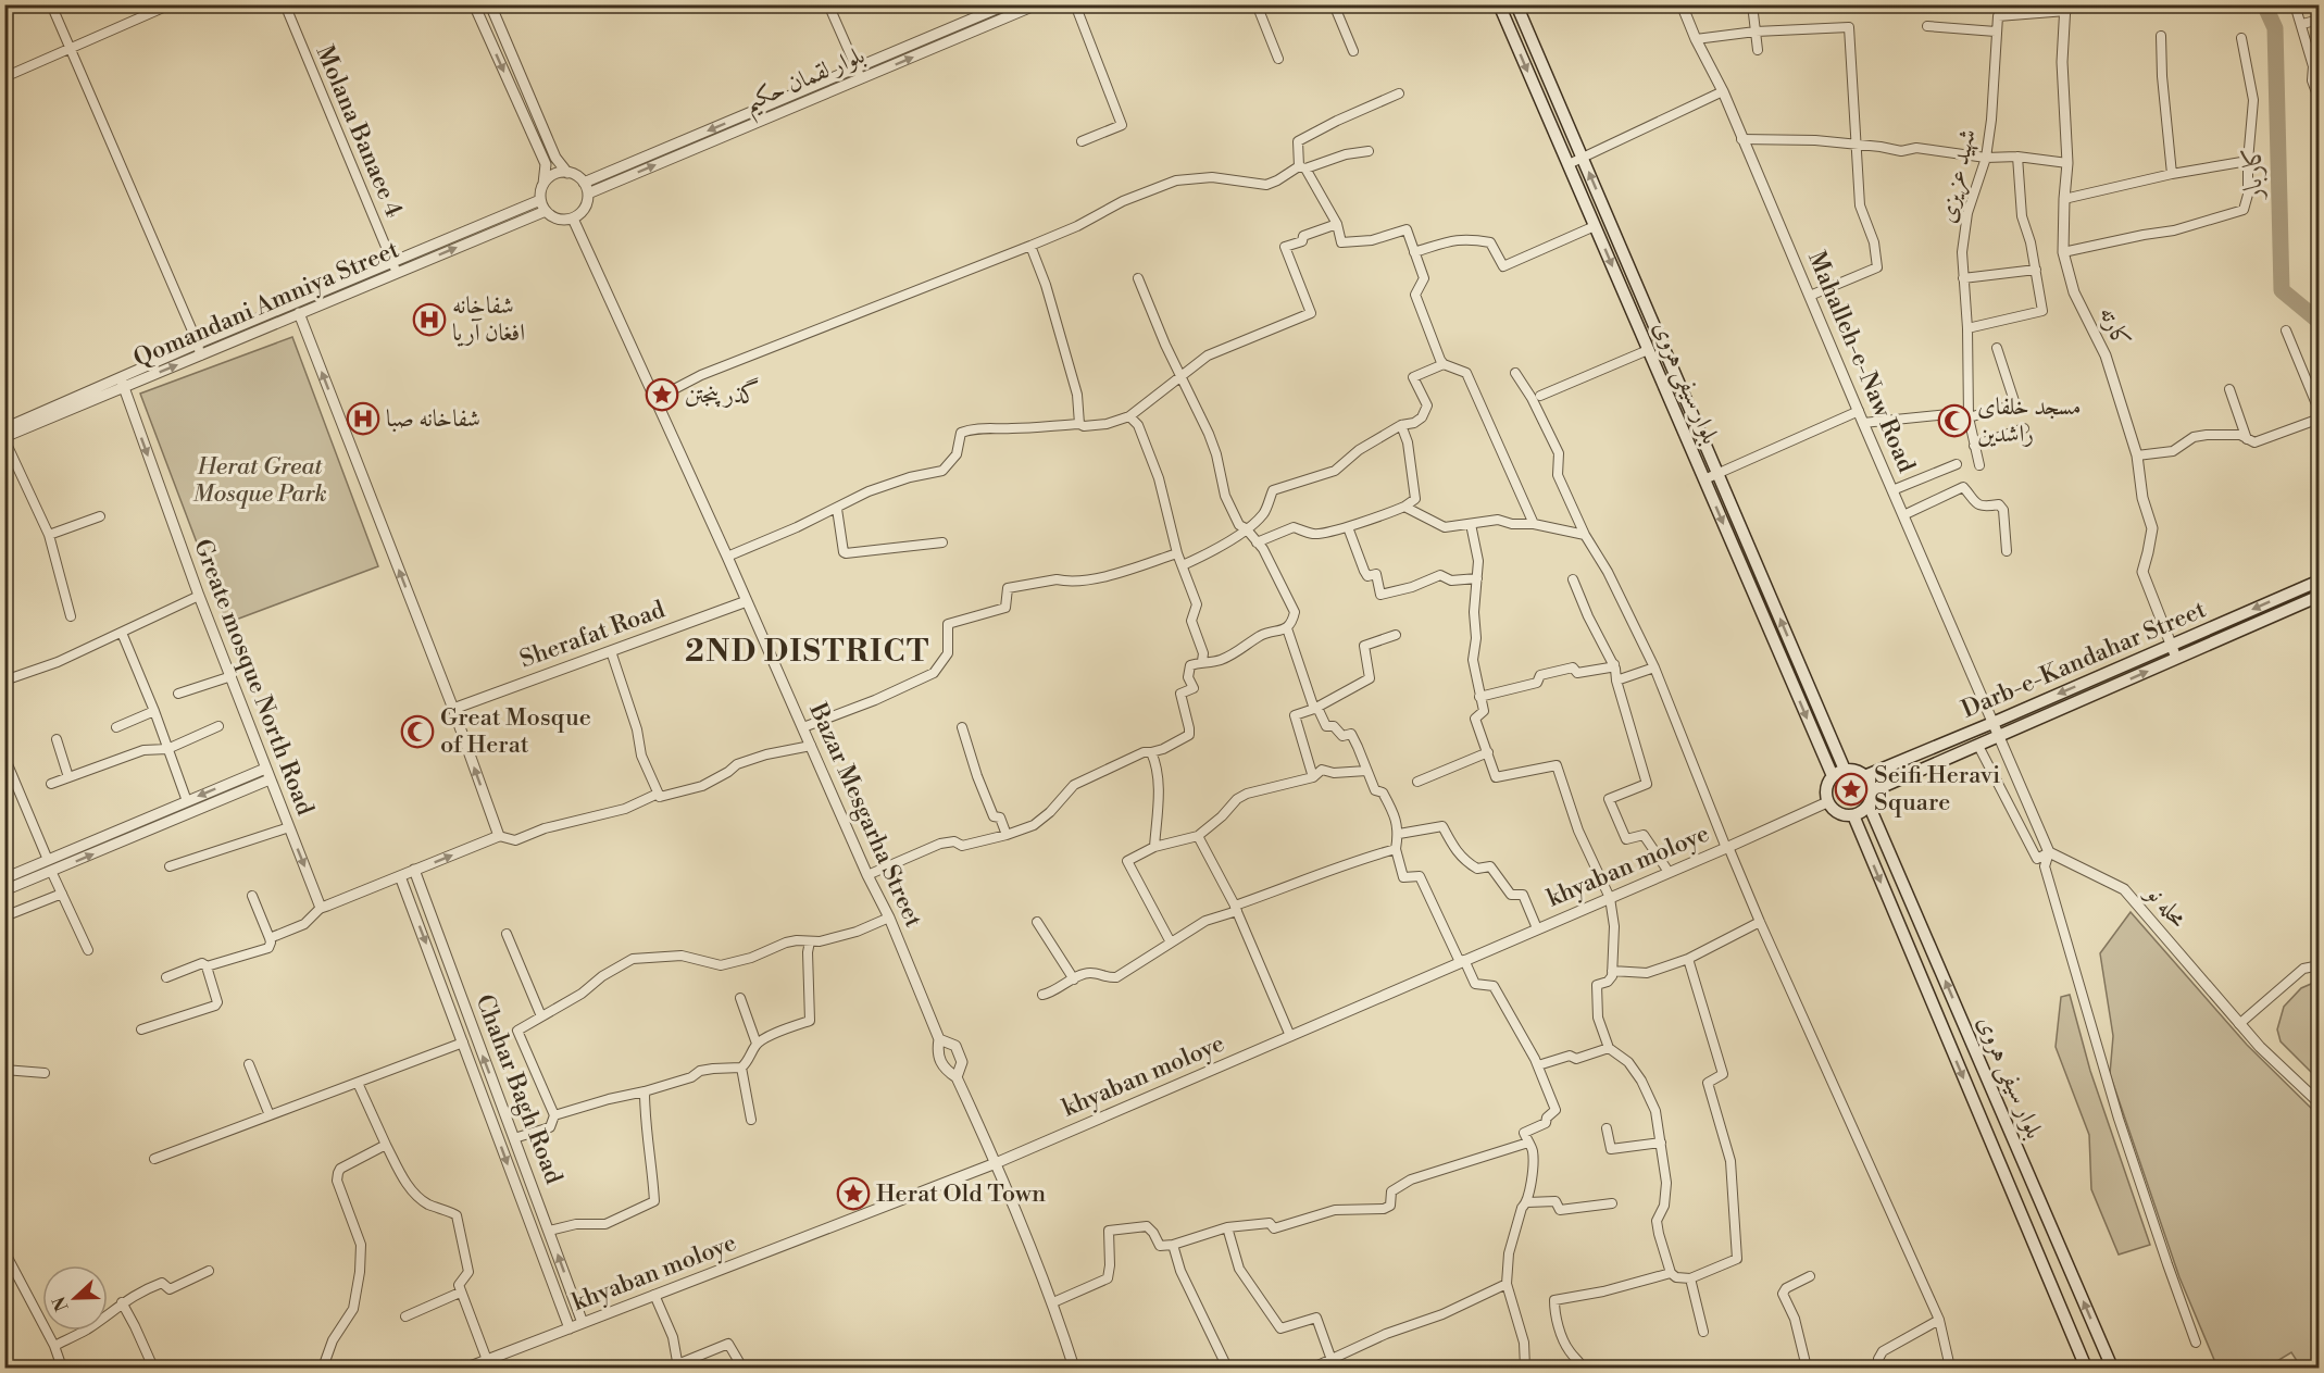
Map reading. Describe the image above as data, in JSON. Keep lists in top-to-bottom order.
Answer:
{
  "streets": {
    "main road": ["بلوار سیفی هروی", "Darb-e-Kandahar Street"],
    "street": [
      "بلوار لقمان حکیم",
      "Molana Banaee 4",
      "شهید عزیزی",
      "Qomandani Amniya Street",
      "کارته",
      "Mahalleh-e-Naw Road",
      "Sherafat Road",
      "Greate mosque North Road",
      "Bazar Mesgarha Street",
      "khyaban moloye",
      "محله نو",
      "Chahar Bagh Road"
    ]
  },
  "crossings": [
    ["بلوار لقمان حکیم", "Qomandani Amniya Street"],
    ["بلوار لقمان حکیم", "Bazar Mesgarha Street"],
    ["Molana Banaee 4", "Qomandani Amniya Street"],
    ["Qomandani Amniya Street", "Greate mosque North Road"],
    ["Qomandani Amniya Street", "Bazar Mesgarha Street"],
    ["کارته", "Darb-e-Kandahar Street"],
    ["Mahalleh-e-Naw Road", "Darb-e-Kandahar Street"],
    ["بلوار سیفی هروی", "Darb-e-Kandahar Street"],
    ["بلوار سیفی هروی", "khyaban moloye"],
    ["Sherafat Road", "Bazar Mesgarha Street"],
    ["Darb-e-Kandahar Street", "khyaban moloye"],
    ["Bazar Mesgarha Street", "khyaban moloye"],
    ["khyaban moloye", "Chahar Bagh Road"]
  ],
  "one_way": ["Greate mosque North Road"],
  "districts": ["2ND DISTRICT"],
  "water": ["کاربار"],
  "parks": ["Herat Great Mosque Park"],
  "places": {
    "hospital": ["شفاخانه افغان آریا", "شفاخانه صبا"],
    "place": ["گذر پنجتن", "Seifi Heravi Square", "Herat Old Town"],
    "mosque": ["مسجد خلفای راشدین", "Great Mosque of Herat"]
  },
  "north": "left"
}
